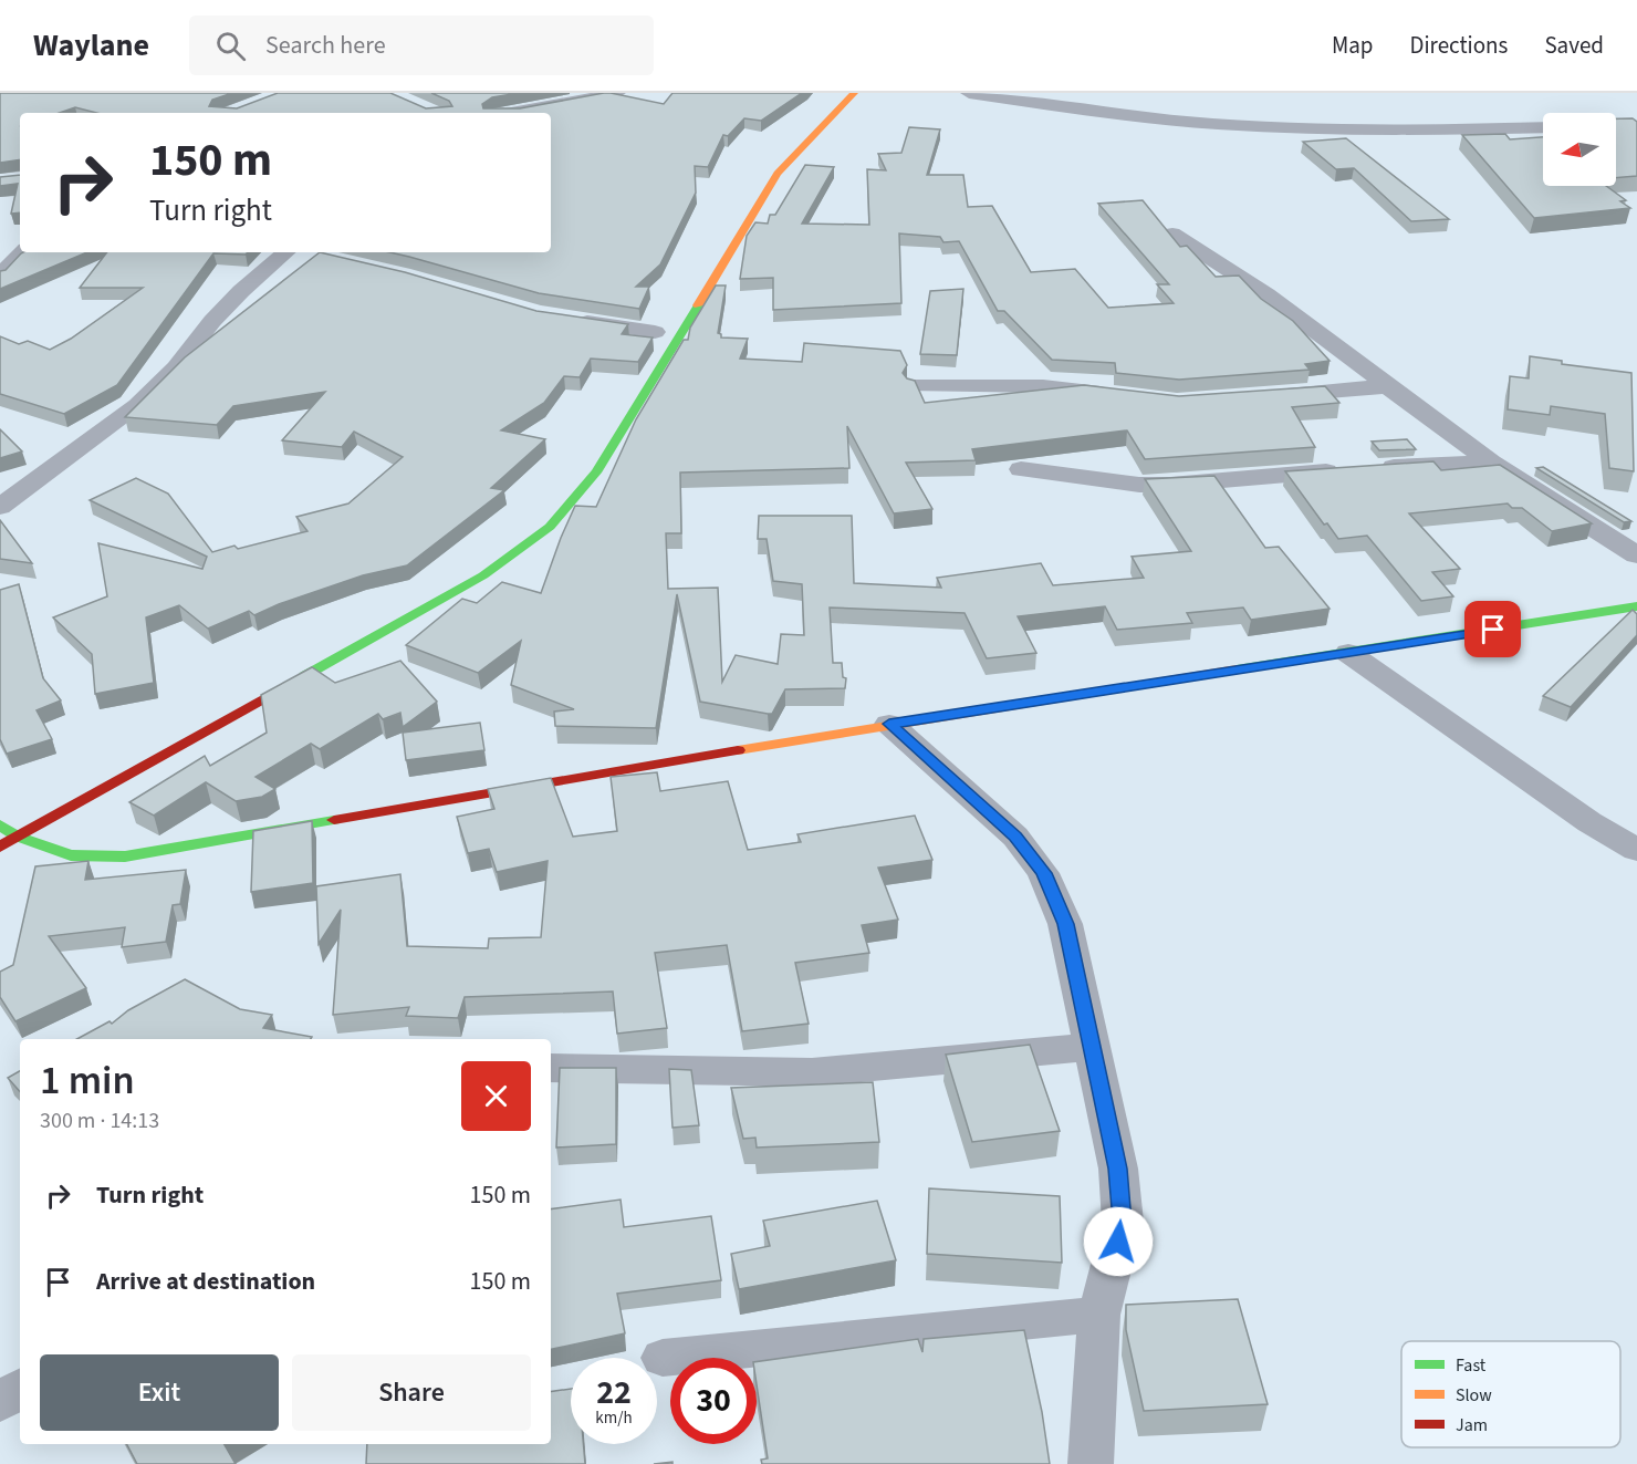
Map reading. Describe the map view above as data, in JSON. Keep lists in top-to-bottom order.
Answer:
{
  "legend": ["Fast", "Slow", "Jam"],
  "north": "left",
  "page": {
    "header": "Waylane",
    "search": "Search here",
    "nav": ["Map", "Directions", "Saved"],
    "turn": ["150 m", "Turn right"],
    "heading": ["1 min", "300 m · 14:13"],
    "list": [
      {
        "name": "Turn right",
        "value": "150 m"
      },
      {
        "name": "Arrive at destination",
        "value": "150 m"
      }
    ],
    "buttons": ["Exit", "Share"],
    "speed": "22 km/h",
    "limit": "30"
  }
}
